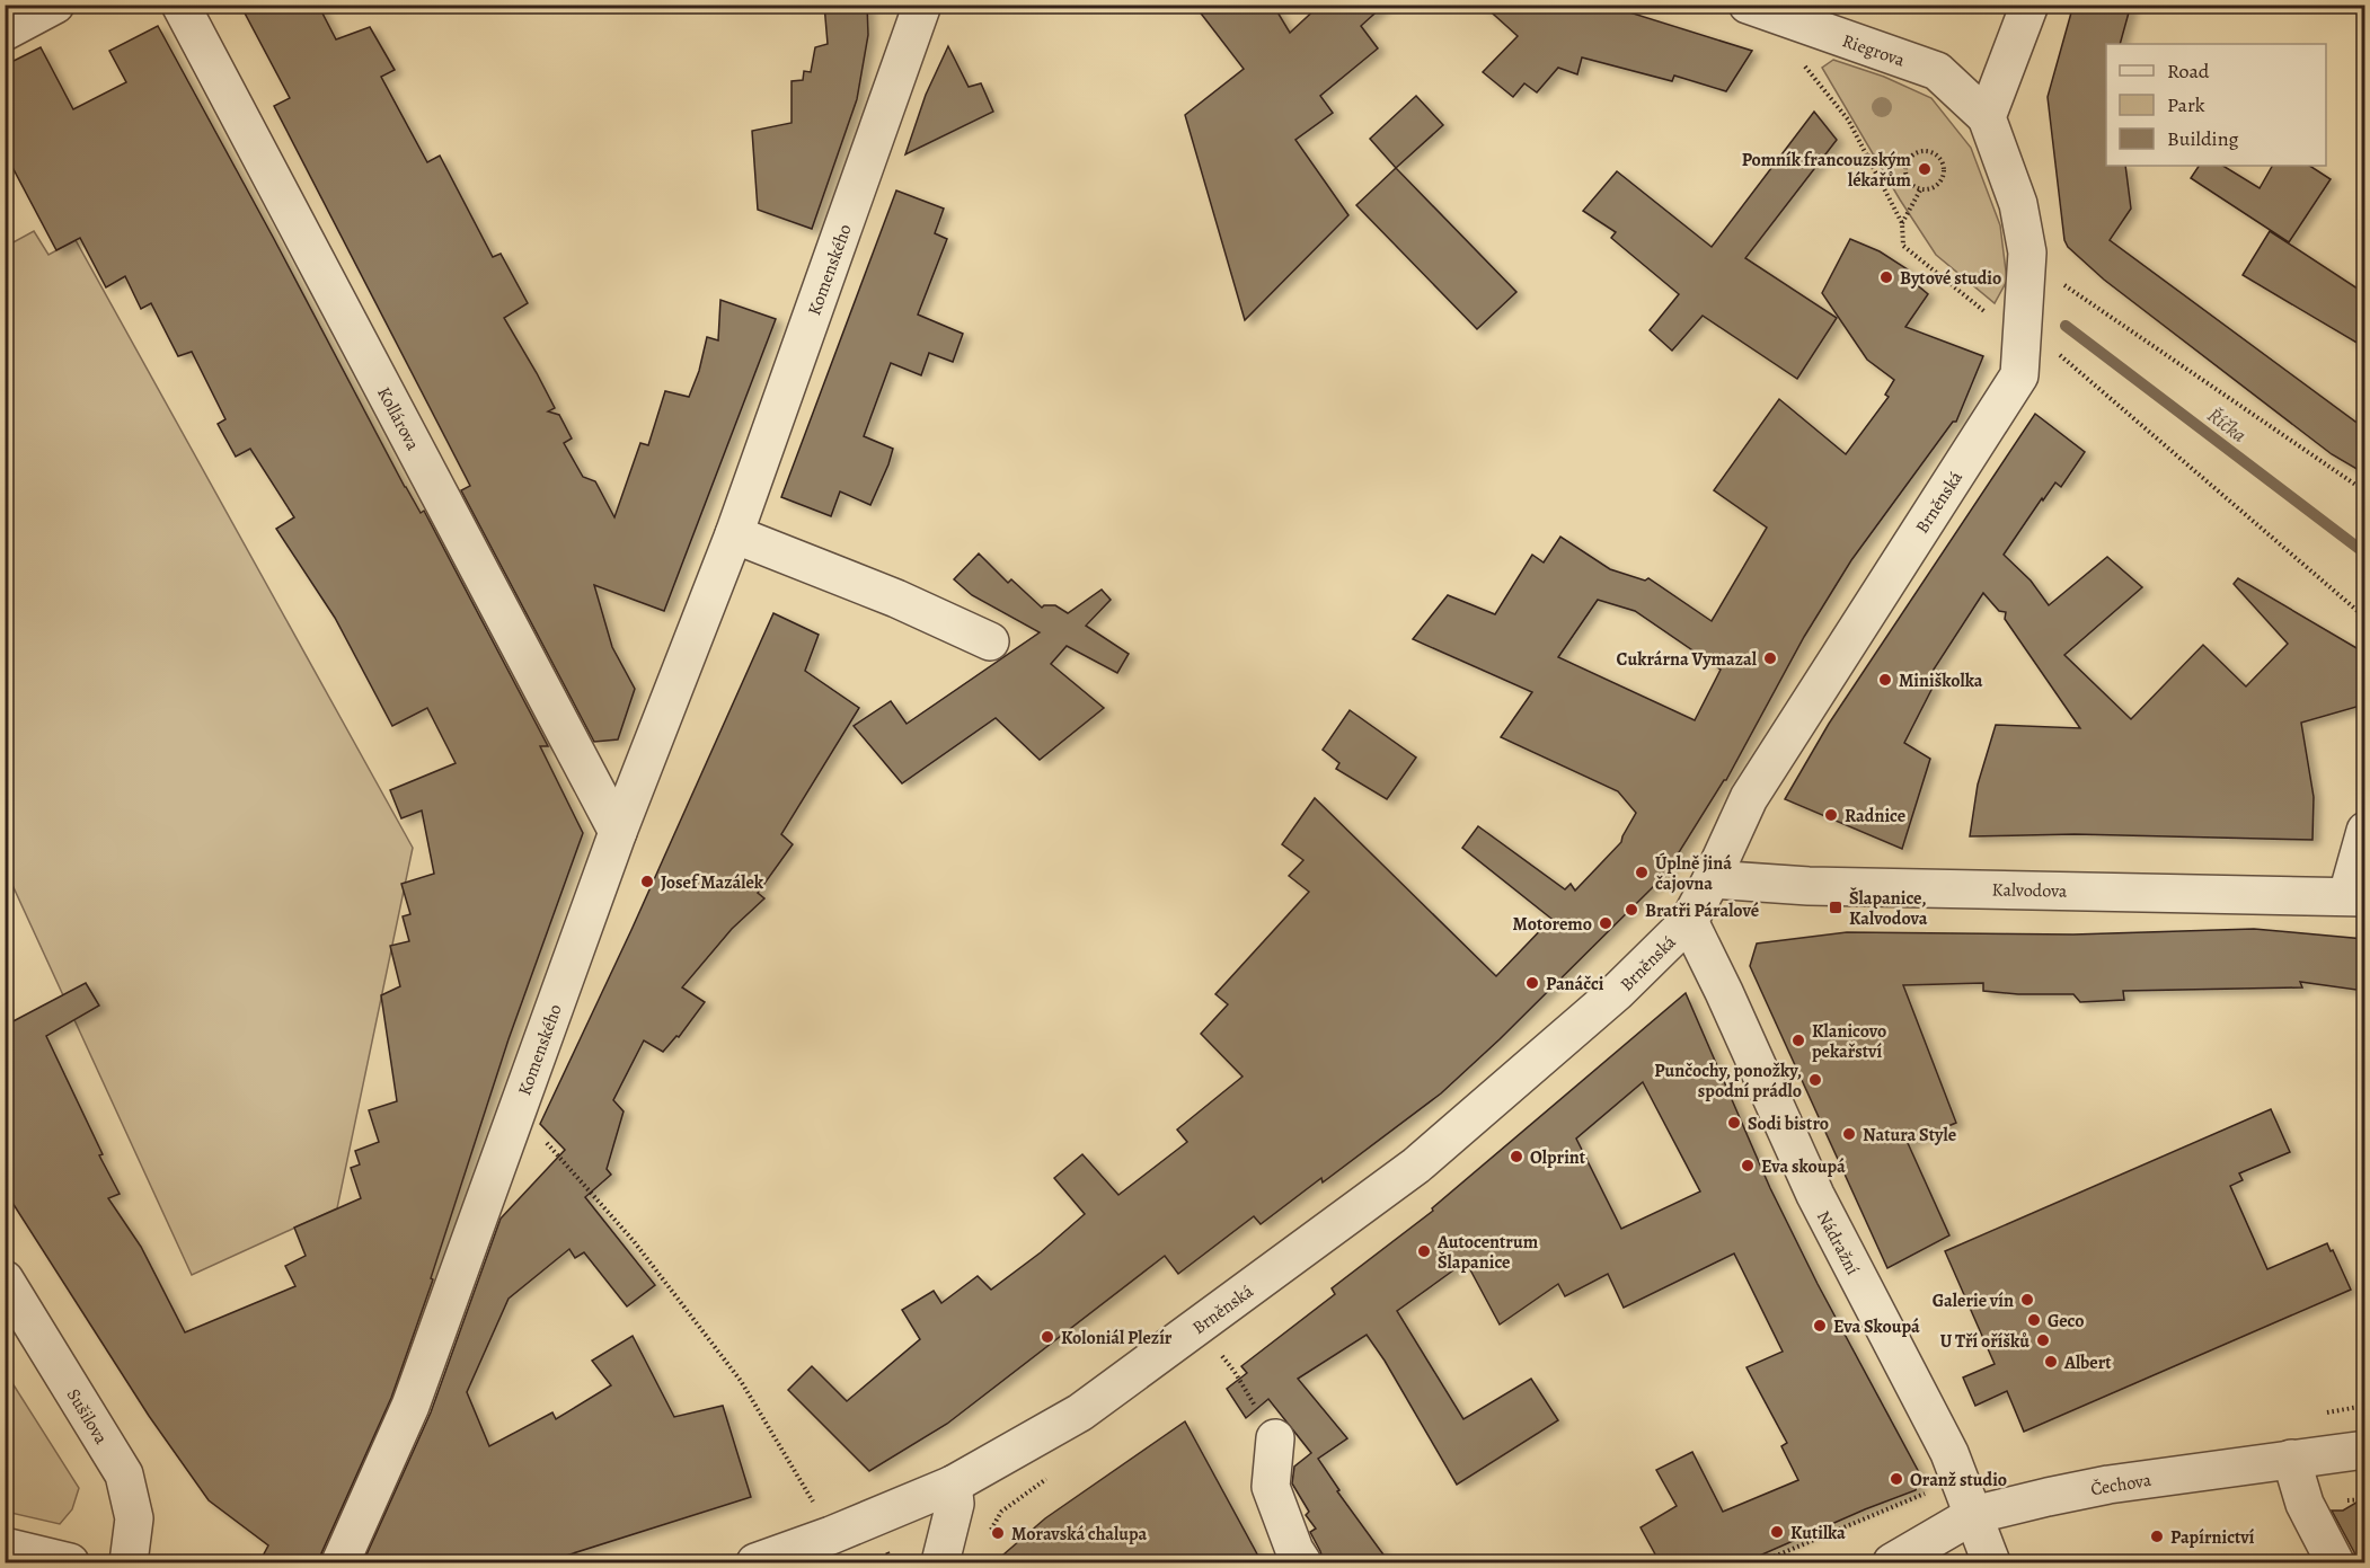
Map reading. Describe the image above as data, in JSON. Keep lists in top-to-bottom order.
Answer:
{
  "streets": {
    "street": [
      "Riegrova",
      "Komenského",
      "Kollárova",
      "Brněnská",
      "Kalvodova",
      "Nádražní",
      "Sušilova",
      "Čechova"
    ]
  },
  "crossings": [
    ["Riegrova", "Brněnská"],
    ["Komenského", "Kollárova"],
    ["Brněnská", "Kalvodova"],
    ["Brněnská", "Nádražní"],
    ["Nádražní", "Čechova"]
  ],
  "water": ["Říčka"],
  "places": {
    "other": [
      "Pomník francouzským lékařům",
      "Bytové studio",
      "Cukrárna Vymazal",
      "Miniškolka",
      "Radnice",
      "Úplně jiná čajovna",
      "Josef Mazálek",
      "Bratři Páralové",
      "Motoremo",
      "Panáčci",
      "Klanicovo pekařství",
      "Punčochy, ponožky, spodní prádlo",
      "Sodi bistro",
      "Natura Style",
      "Olprint",
      "Eva skoupá",
      "Autocentrum Šlapanice",
      "Galerie vín",
      "Geco",
      "Eva Skoupá",
      "Koloniál Plezír",
      "U Tří oříšků",
      "Albert",
      "Oranž studio",
      "Kutilka",
      "Moravská chalupa",
      "Papírnictví"
    ],
    "transit": ["Šlapanice, Kalvodova"]
  },
  "legend": ["Road", "Park", "Building"]
}
